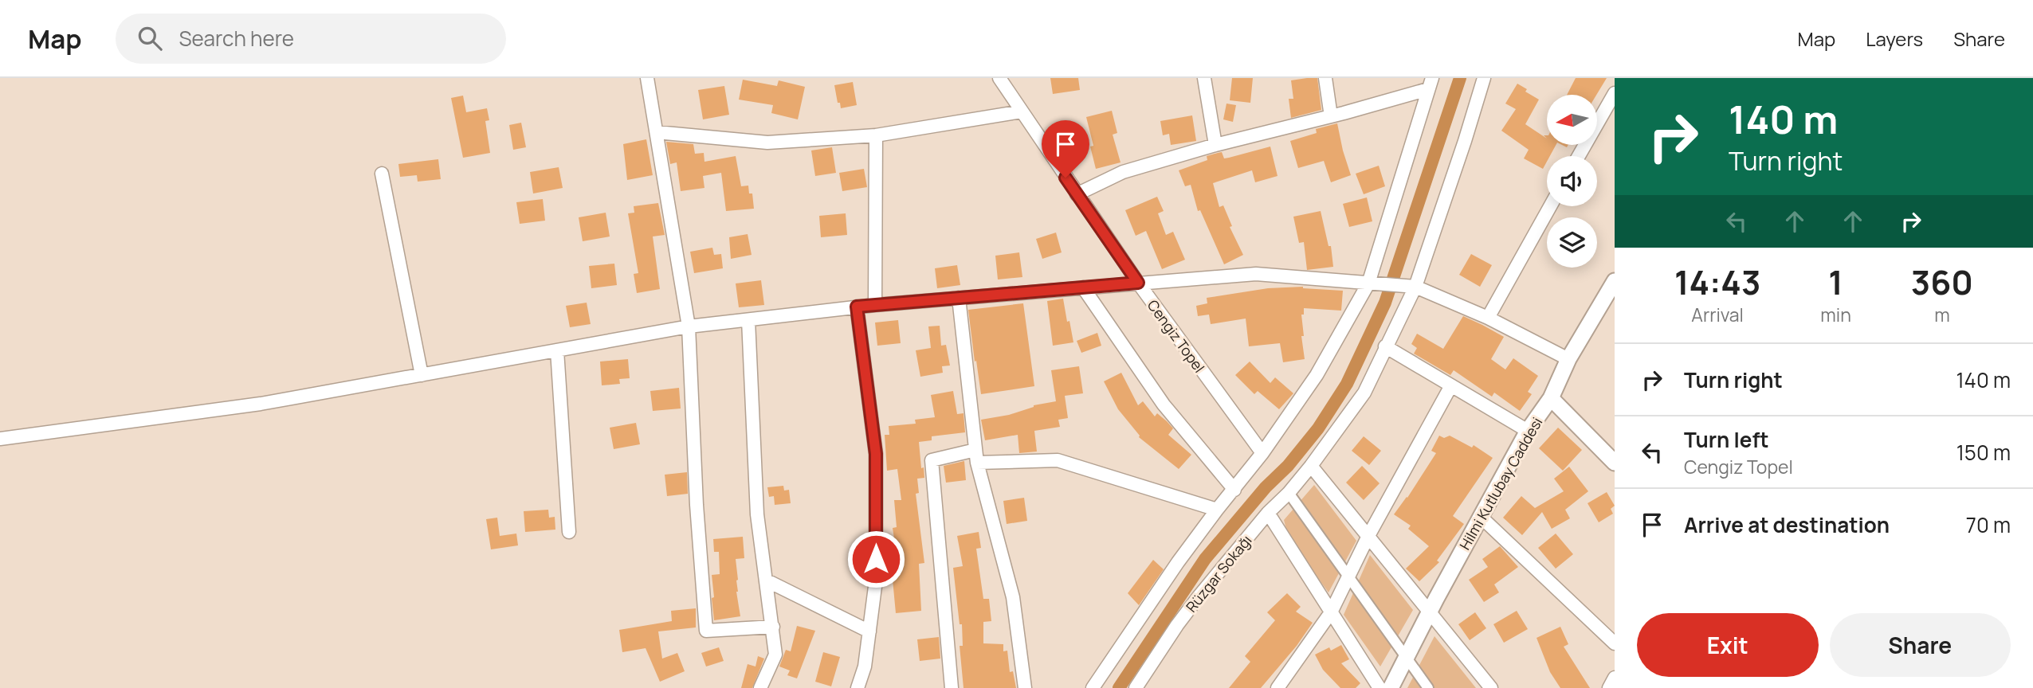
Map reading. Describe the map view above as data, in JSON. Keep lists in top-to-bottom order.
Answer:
{
  "streets": {
    "street": ["Cengiz Topel", "Hilmi Kutlubay Caddesi", "Rüzgar Sokağı"]
  },
  "north": "left",
  "page": {
    "header": "Map",
    "search": "Search here",
    "nav": ["Map", "Layers", "Share"],
    "turn": ["140 m", "Turn right"],
    "eta": [
      "14:43",
      "Arrival",
      "1",
      "min",
      "360",
      "m"
    ],
    "list": [
      {
        "name": "Turn right",
        "value": "140 m"
      },
      {
        "name": "Turn left",
        "note": "Cengiz Topel",
        "value": "150 m"
      },
      {
        "name": "Arrive at destination",
        "value": "70 m"
      }
    ],
    "buttons": ["Exit", "Share"]
  }
}
